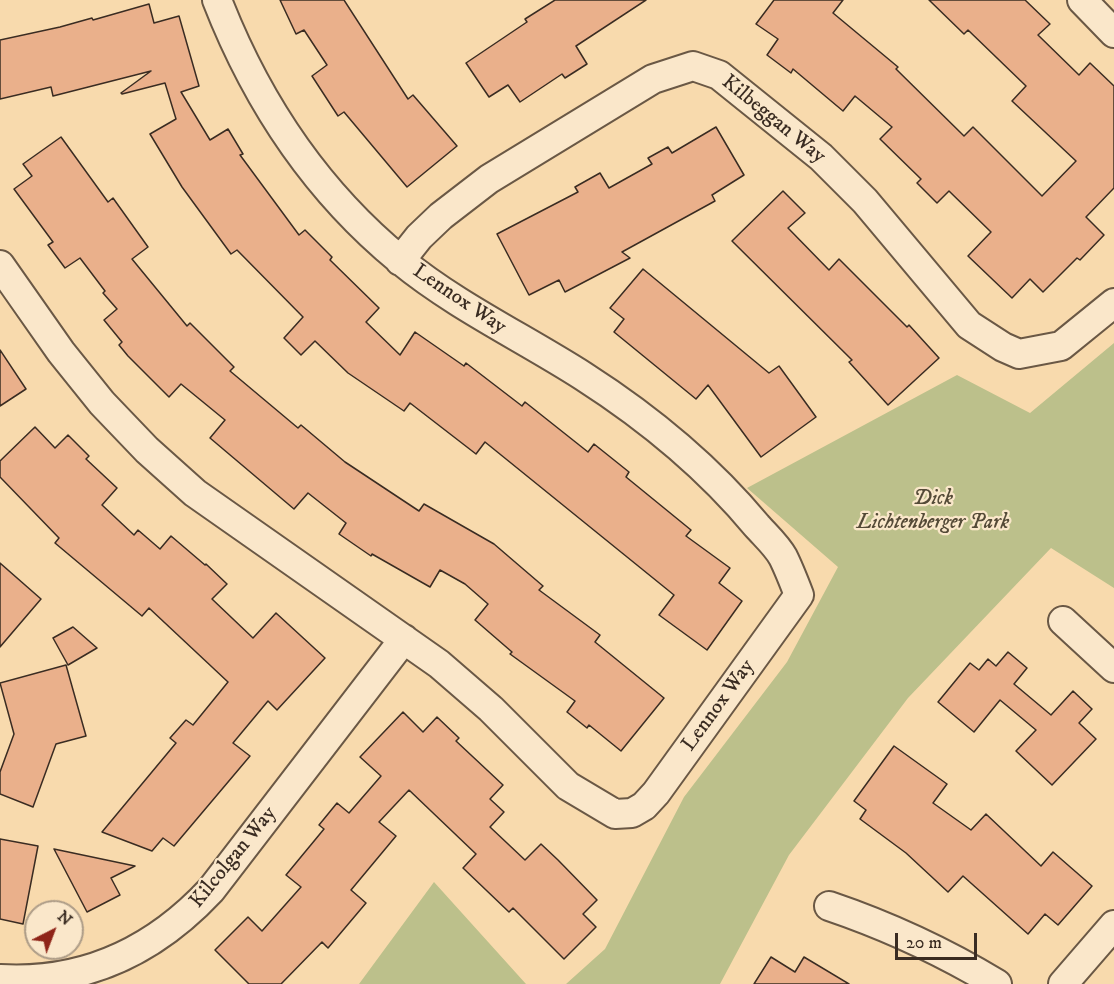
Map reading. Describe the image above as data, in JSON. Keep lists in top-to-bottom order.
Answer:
{
  "streets": {
    "street": ["Kilbeggan Way", "Lennox Way", "Kilcolgan Way"]
  },
  "crossings": [
    ["Kilbeggan Way", "Lennox Way"],
    ["Lennox Way", "Kilcolgan Way"]
  ],
  "parks": ["Dick Lichtenberger Park"],
  "scale_bar": "20 m",
  "north": "top right"
}
